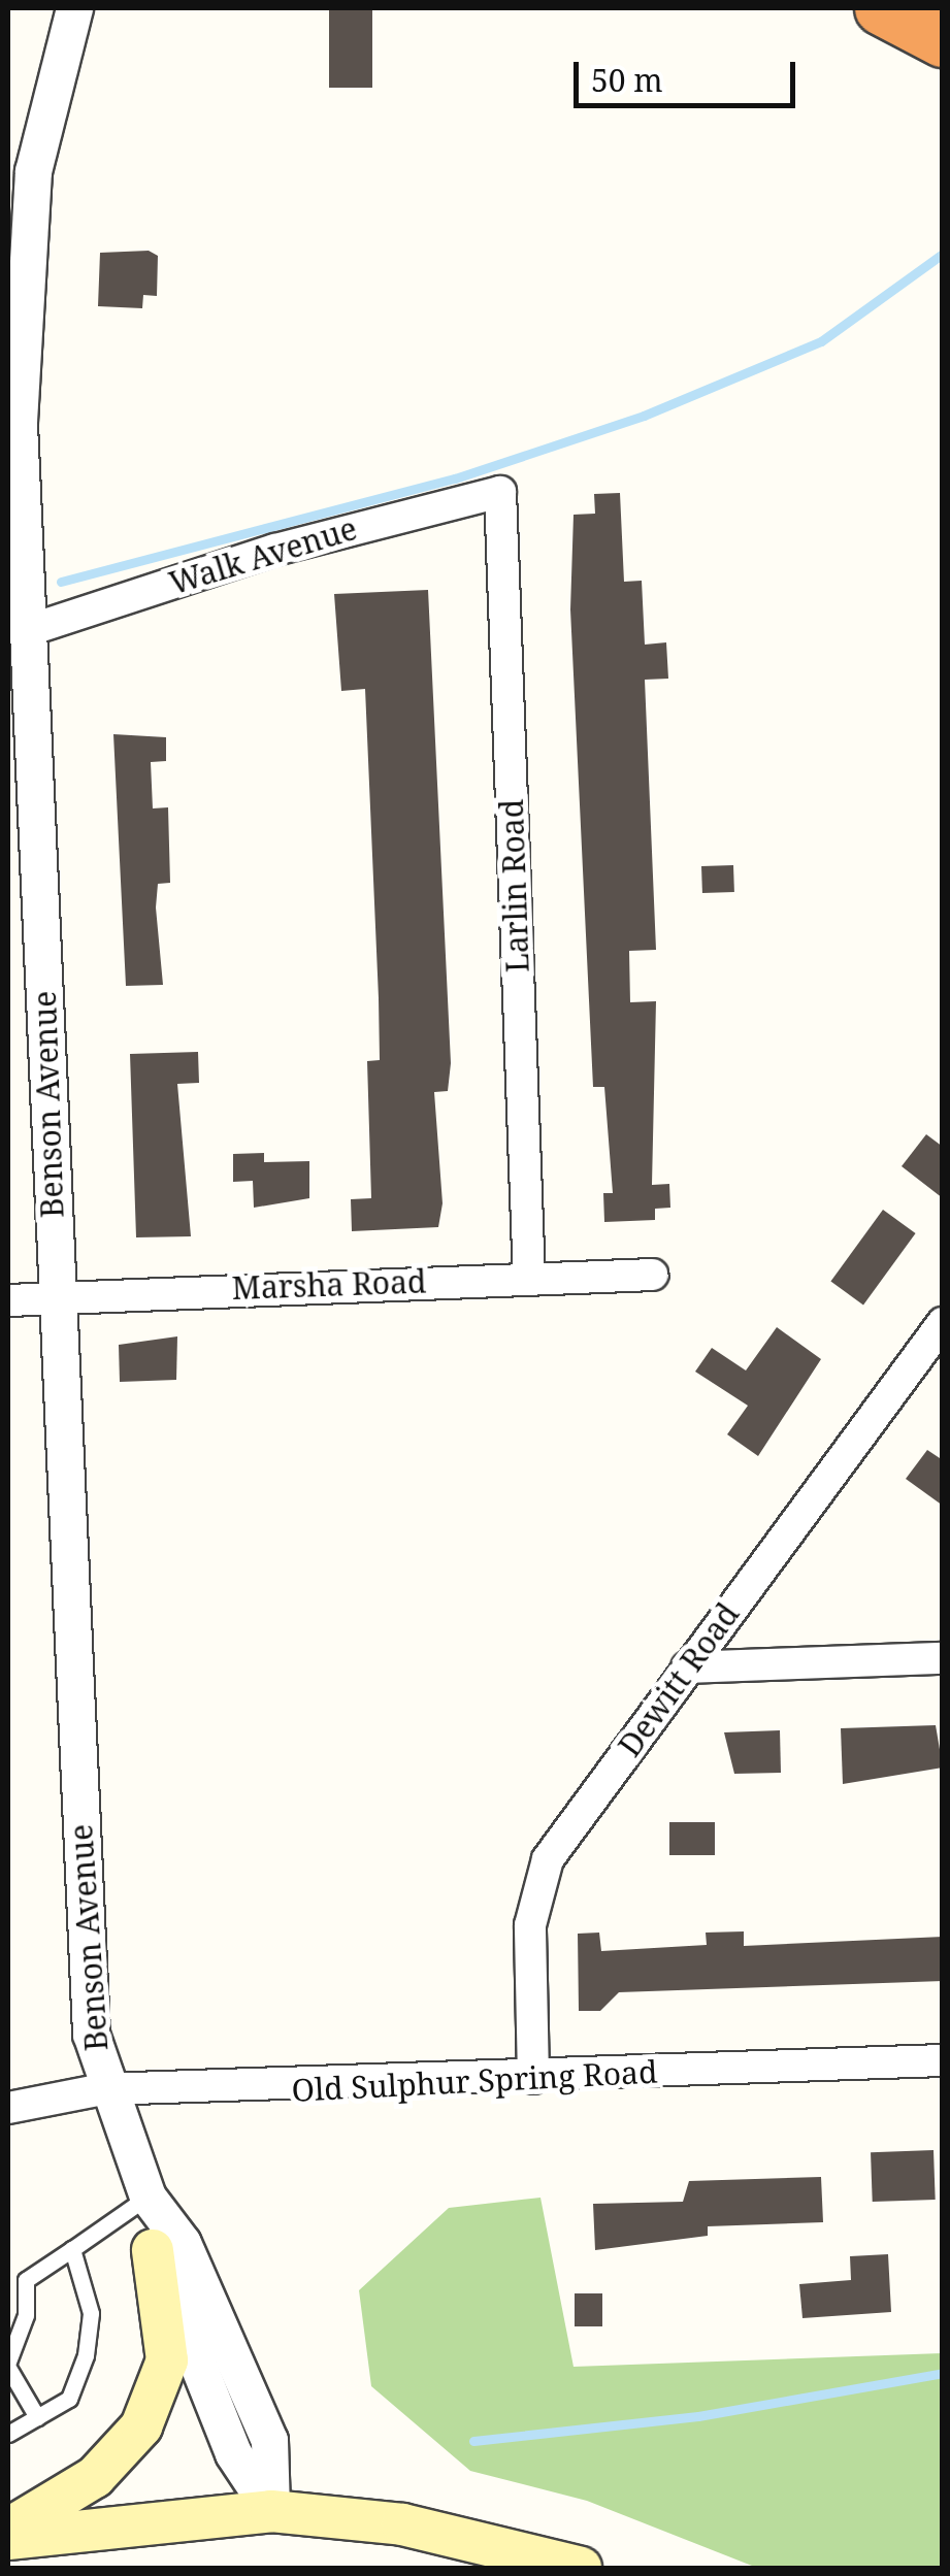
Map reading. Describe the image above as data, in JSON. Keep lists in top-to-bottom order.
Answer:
{
  "streets": {
    "street": [
      "Walk Avenue",
      "Larlin Road",
      "Benson Avenue",
      "Marsha Road",
      "Dewitt Road",
      "Old Sulphur Spring Road"
    ]
  },
  "crossings": [
    ["Walk Avenue", "Larlin Road"],
    ["Walk Avenue", "Benson Avenue"],
    ["Larlin Road", "Marsha Road"],
    ["Benson Avenue", "Marsha Road"],
    ["Benson Avenue", "Old Sulphur Spring Road"],
    ["Dewitt Road", "Old Sulphur Spring Road"]
  ],
  "scale_bar": "50 m"
}
